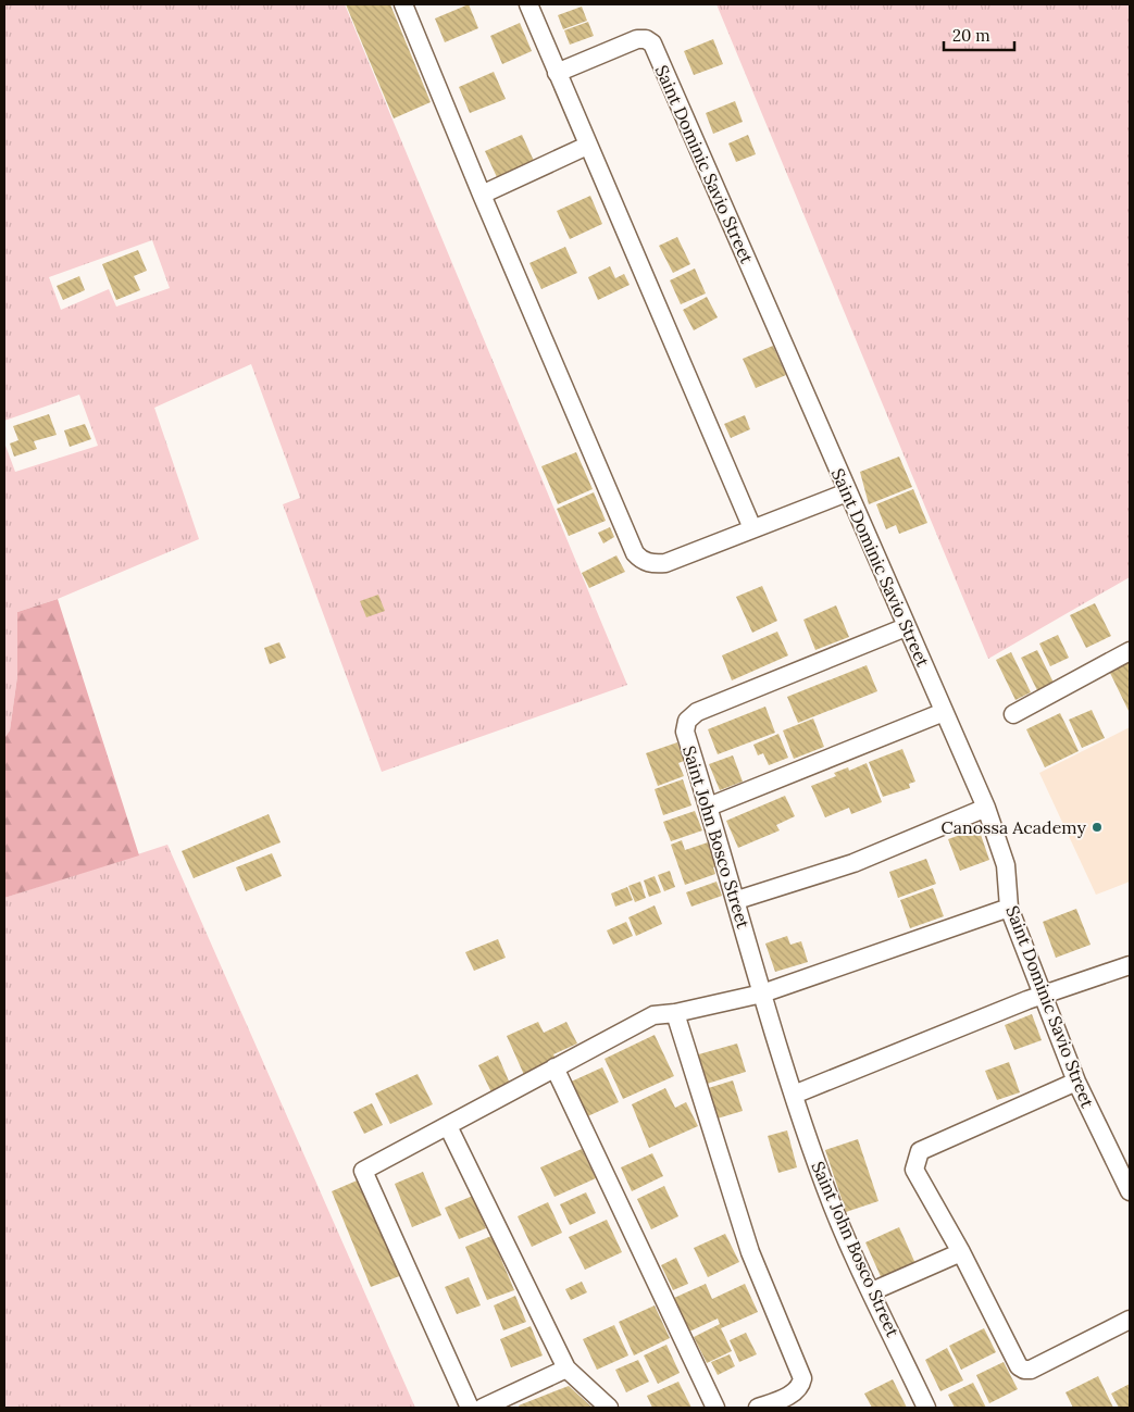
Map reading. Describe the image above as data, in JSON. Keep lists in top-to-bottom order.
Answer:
{
  "streets": {
    "street": ["Saint Dominic Savio Street", "Saint John Bosco Street"]
  },
  "crossings": [
    ["Saint Dominic Savio Street", "Saint John Bosco Street"]
  ],
  "places": ["Canossa Academy"],
  "scale_bar": "20 m"
}
